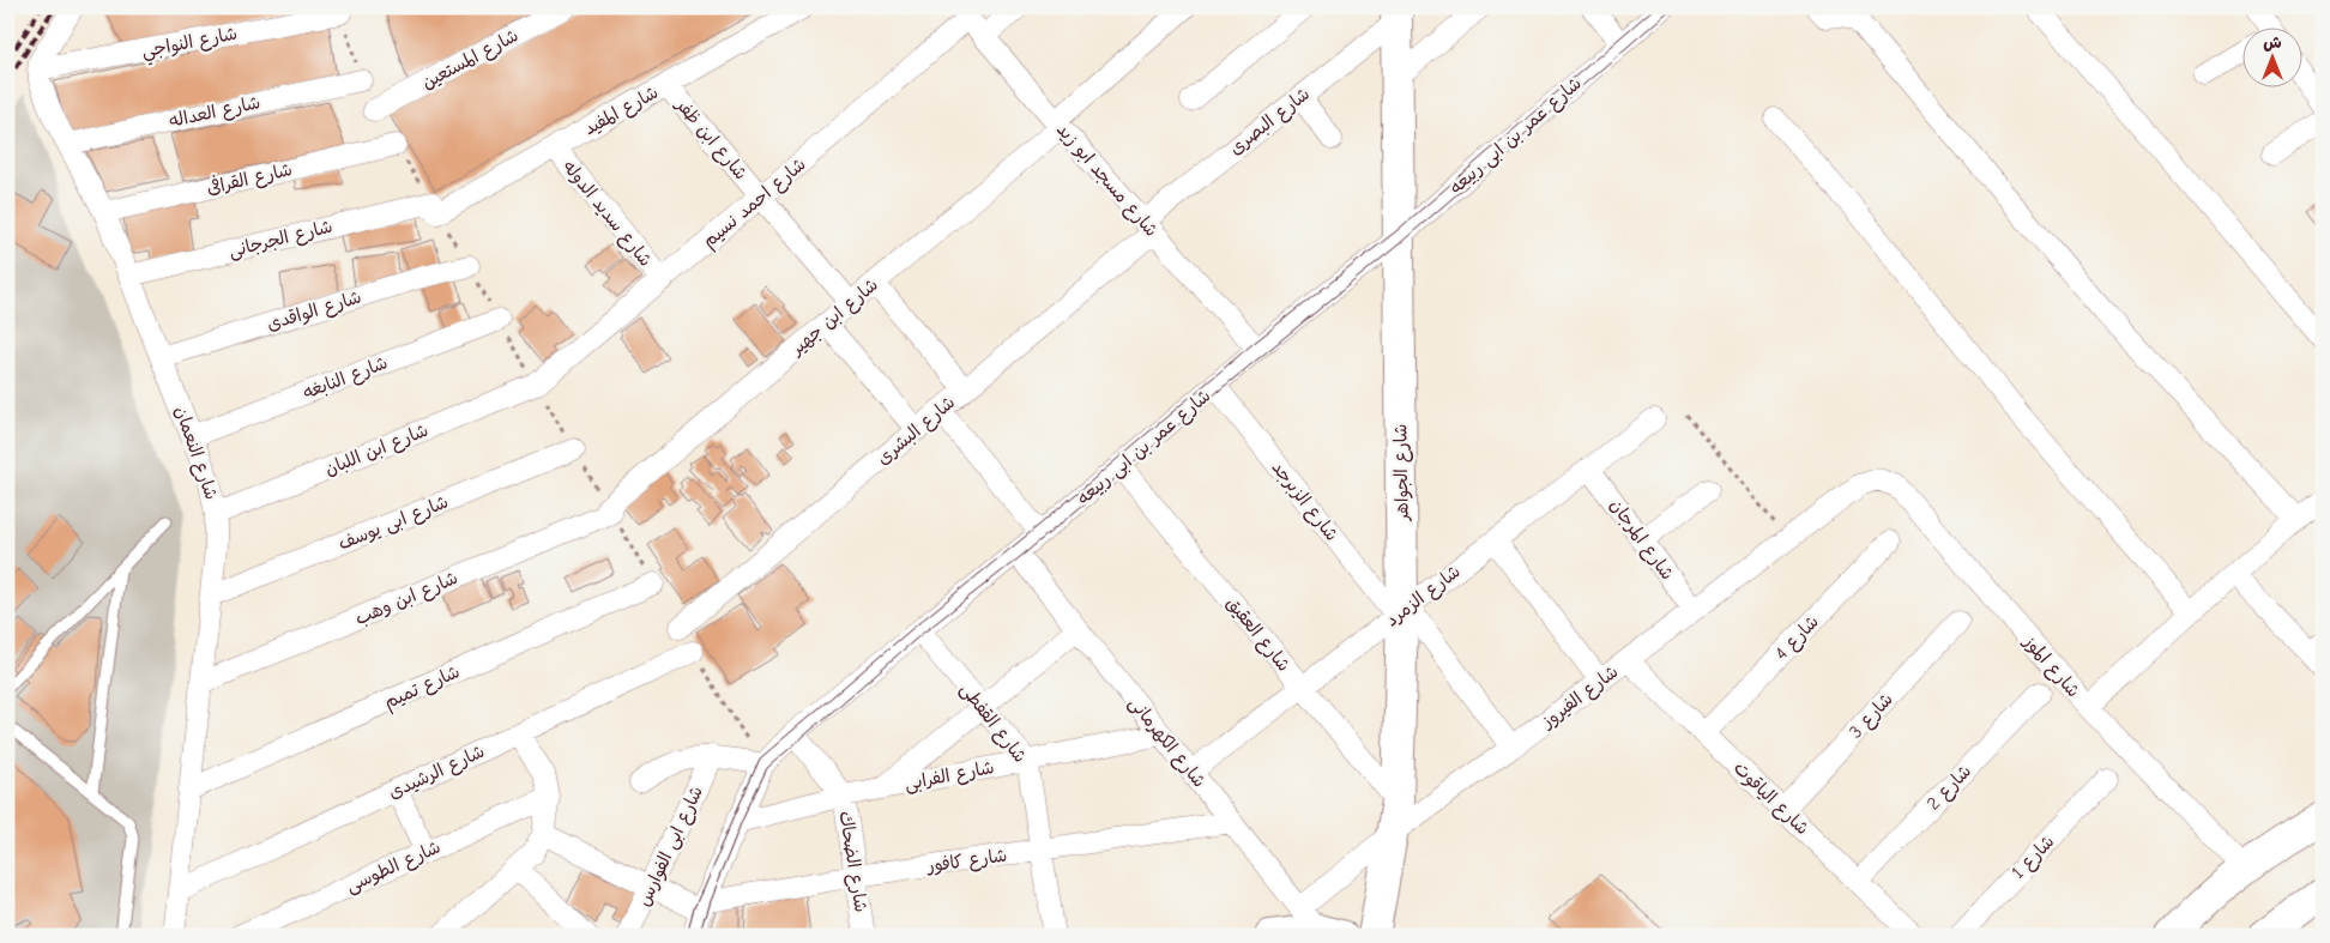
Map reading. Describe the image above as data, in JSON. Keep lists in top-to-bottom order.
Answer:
{
  "streets": {
    "main road": ["شارع الجواهر"],
    "street": [
      "شارع النواجي",
      "شارع المستعين",
      "شارع المفيد",
      "شارع العداله",
      "شارع البصرى",
      "شارع عمر بن ابى ربيعه",
      "شارع ابن ظفر",
      "شارع القرافى",
      "شارع مسجد ابو زيد",
      "شارع احمد نسيم",
      "شارع سديد الدوله",
      "شارع الجرجانى",
      "شارع الواقدى",
      "شارع ابن جهير",
      "شارع النابغه",
      "شارع البشرى",
      "شارع ابن اللبان",
      "شارع النعمان",
      "شارع الزبرجد",
      "شارع ابى يوسف",
      "شارع المرجان",
      "شارع الزمرد",
      "شارع ابن وهب",
      "شارع العقيق",
      "شارع 4",
      "شارع الموز",
      "شارع تميم",
      "شارع الفيروز",
      "شارع 3",
      "شارع القفطى",
      "شارع الكهرمانى",
      "شارع الرشيدى",
      "شارع الفرابى",
      "شارع 2",
      "شارع الياقوت",
      "شارع ابى الفوارس",
      "شارع 1",
      "شارع كافور",
      "شارع الضحاك",
      "شارع الطوسى"
    ]
  },
  "crossings": [
    ["شارع النواجي", "شارع النعمان"],
    ["شارع المفيد", "شارع ابن ظفر"],
    ["شارع المفيد", "شارع سديد الدوله"],
    ["شارع المفيد", "شارع الجرجانى"],
    ["شارع العداله", "شارع النعمان"],
    ["شارع البصرى", "شارع مسجد ابو زيد"],
    ["شارع البصرى", "شارع البشرى"],
    ["شارع البصرى", "شارع الجواهر"],
    ["شارع عمر بن ابى ربيعه", "شارع مسجد ابو زيد"],
    ["شارع عمر بن ابى ربيعه", "شارع الجواهر"],
    ["شارع عمر بن ابى ربيعه", "شارع الزبرجد"],
    ["شارع عمر بن ابى ربيعه", "شارع العقيق"],
    ["شارع عمر بن ابى ربيعه", "شارع القفطى"],
    ["شارع عمر بن ابى ربيعه", "شارع الكهرمانى"],
    ["شارع عمر بن ابى ربيعه", "شارع الفرابى"],
    ["شارع عمر بن ابى ربيعه", "شارع كافور"],
    ["شارع عمر بن ابى ربيعه", "شارع الضحاك"],
    ["شارع ابن ظفر", "شارع احمد نسيم"],
    ["شارع ابن ظفر", "شارع ابن جهير"],
    ["شارع القرافى", "شارع النعمان"],
    ["شارع مسجد ابو زيد", "شارع احمد نسيم"],
    ["شارع مسجد ابو زيد", "شارع ابن جهير"],
    ["شارع مسجد ابو زيد", "شارع البشرى"],
    ["شارع احمد نسيم", "شارع سديد الدوله"],
    ["شارع احمد نسيم", "شارع ابن اللبان"],
    ["شارع الجرجانى", "شارع النعمان"],
    ["شارع الواقدى", "شارع النعمان"],
    ["شارع ابن جهير", "شارع ابن وهب"],
    ["شارع النابغه", "شارع النعمان"],
    ["شارع ابن اللبان", "شارع النعمان"],
    ["شارع النعمان", "شارع ابى يوسف"],
    ["شارع النعمان", "شارع ابن وهب"],
    ["شارع النعمان", "شارع تميم"],
    ["شارع النعمان", "شارع الرشيدى"],
    ["شارع الجواهر", "شارع الزبرجد"],
    ["شارع الجواهر", "شارع الزمرد"],
    ["شارع الجواهر", "شارع العقيق"],
    ["شارع الجواهر", "شارع الفيروز"],
    ["شارع الزبرجد", "شارع الزمرد"],
    ["شارع الزبرجد", "شارع الفيروز"],
    ["شارع المرجان", "شارع الزمرد"],
    ["شارع المرجان", "شارع الفيروز"],
    ["شارع الزمرد", "شارع العقيق"],
    ["شارع الزمرد", "شارع الكهرمانى"],
    ["شارع 4", "شارع الياقوت"],
    ["شارع الموز", "شارع الفيروز"],
    ["شارع الفيروز", "شارع الكهرمانى"],
    ["شارع الفيروز", "شارع الياقوت"],
    ["شارع 3", "شارع الياقوت"],
    ["شارع القفطى", "شارع الفرابى"],
    ["شارع القفطى", "شارع كافور"],
    ["شارع الكهرمانى", "شارع الفرابى"],
    ["شارع الكهرمانى", "شارع كافور"],
    ["شارع الفرابى", "شارع الضحاك"],
    ["شارع 2", "شارع الياقوت"],
    ["شارع كافور", "شارع الضحاك"]
  ],
  "north": "top"
}
